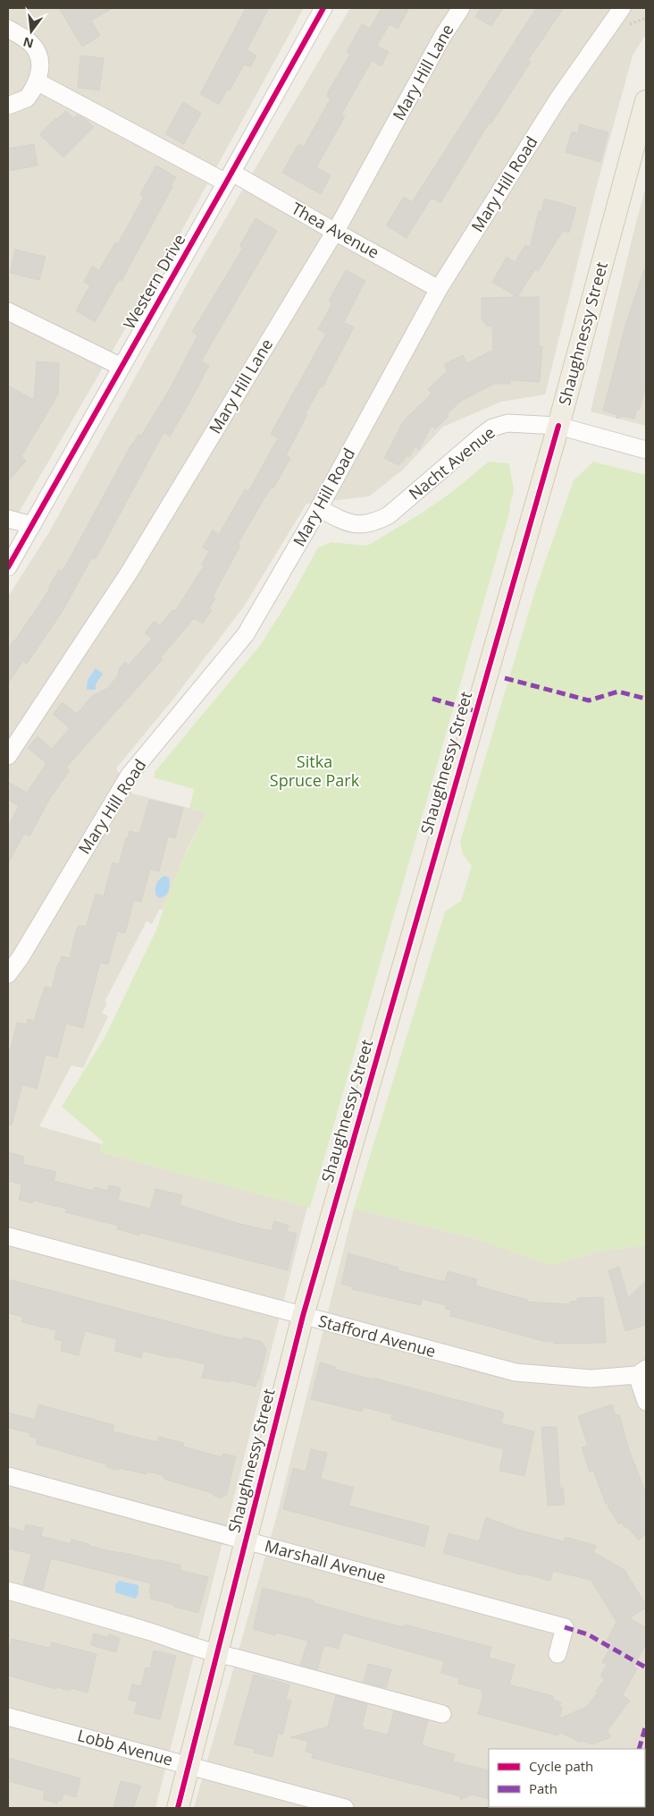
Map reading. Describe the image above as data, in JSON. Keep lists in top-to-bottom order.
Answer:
{
  "streets": {
    "main road": ["Shaughnessy Street"],
    "street": [
      "Mary Hill Lane",
      "Mary Hill Road",
      "Thea Avenue",
      "Western Drive",
      "Nacht Avenue",
      "Stafford Avenue",
      "Marshall Avenue",
      "Lobb Avenue"
    ]
  },
  "crossings": [
    ["Mary Hill Lane", "Thea Avenue"],
    ["Mary Hill Road", "Thea Avenue"],
    ["Mary Hill Road", "Nacht Avenue"],
    ["Thea Avenue", "Western Drive"],
    ["Shaughnessy Street", "Nacht Avenue"],
    ["Shaughnessy Street", "Stafford Avenue"],
    ["Shaughnessy Street", "Marshall Avenue"],
    ["Shaughnessy Street", "Lobb Avenue"]
  ],
  "parks": ["Sitka Spruce Park"],
  "legend": ["Cycle path", "Path"],
  "north": "bottom"
}
